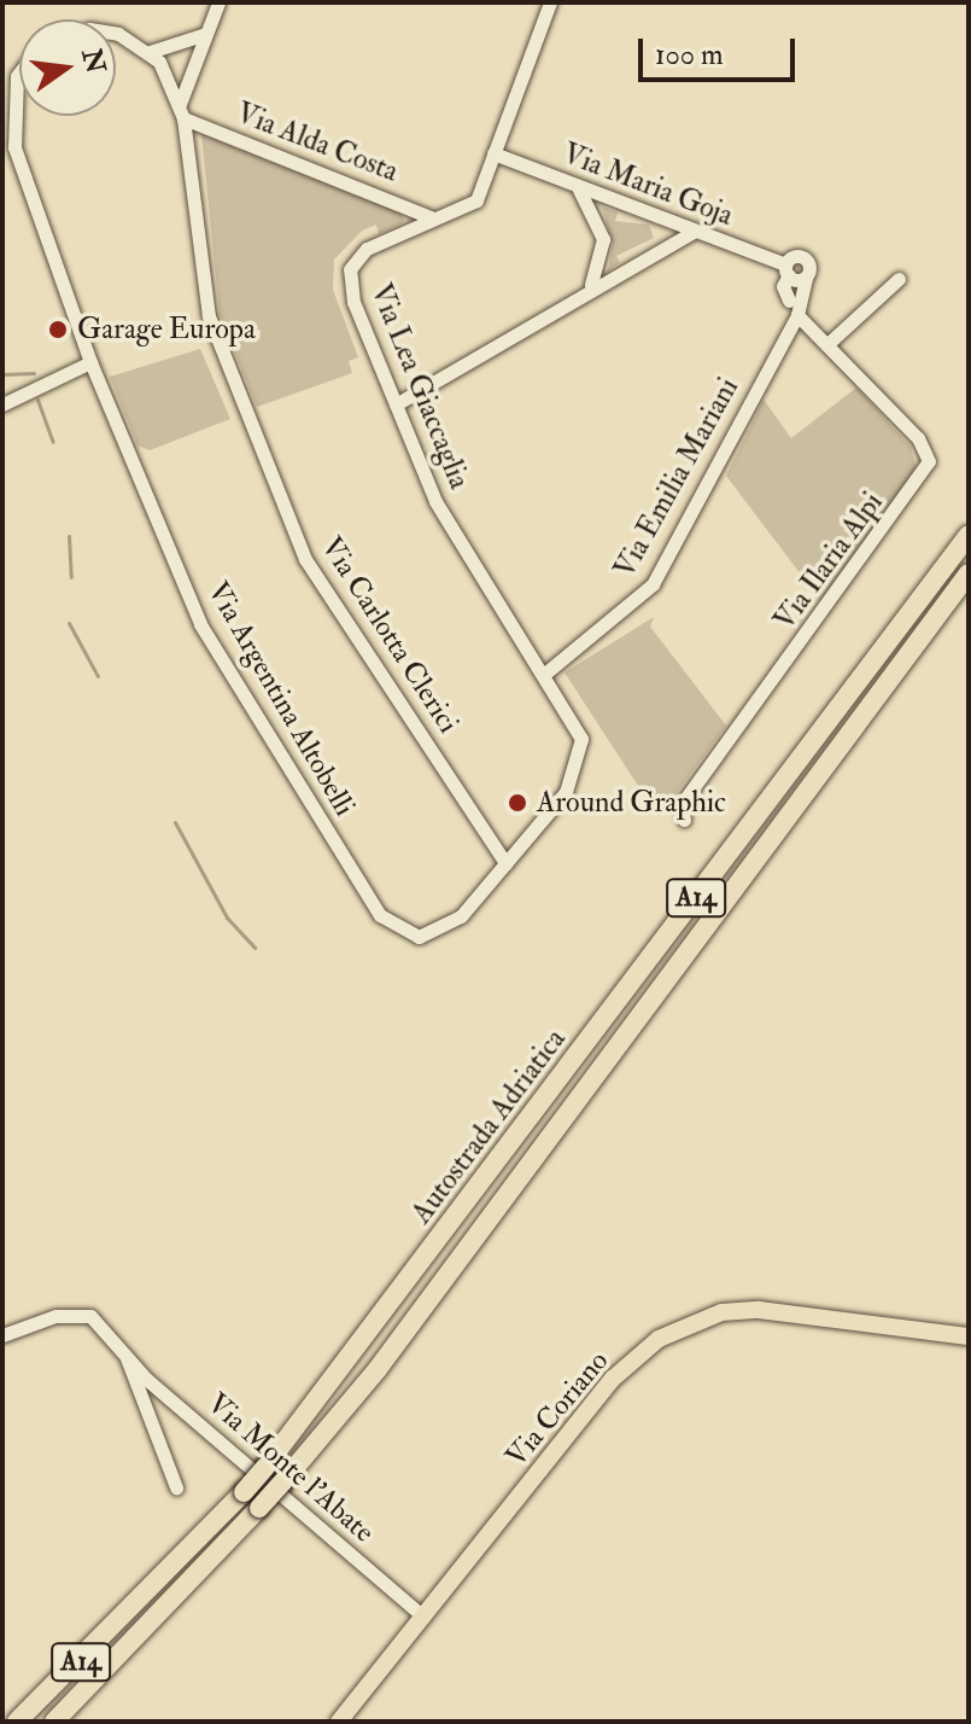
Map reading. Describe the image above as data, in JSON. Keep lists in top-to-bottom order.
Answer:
{
  "streets": {
    "highway": ["A14", "Autostrada Adriatica"],
    "main road": ["Via Coriano"],
    "street": [
      "Via Alda Costa",
      "Via Maria Goja",
      "Via Lea Giaccaglia",
      "Via Emilia Mariani",
      "Via Ilaria Alpi",
      "Via Carlotta Clerici",
      "Via Argentina Altobelli",
      "Via Monte l'Abate"
    ]
  },
  "crossings": [
    ["Via Alda Costa", "Via Lea Giaccaglia"],
    ["Via Alda Costa", "Via Carlotta Clerici"],
    ["Via Maria Goja", "Via Lea Giaccaglia"],
    ["Via Maria Goja", "Via Emilia Mariani"],
    ["Via Lea Giaccaglia", "Via Emilia Mariani"],
    ["Via Lea Giaccaglia", "Via Carlotta Clerici"],
    ["Via Lea Giaccaglia", "Via Argentina Altobelli"],
    ["Via Emilia Mariani", "Via Ilaria Alpi"],
    ["Via Coriano", "Via Monte l'Abate"]
  ],
  "places": ["Garage Europa", "Around Graphic"],
  "scale_bar": "100 m",
  "north": "right"
}
